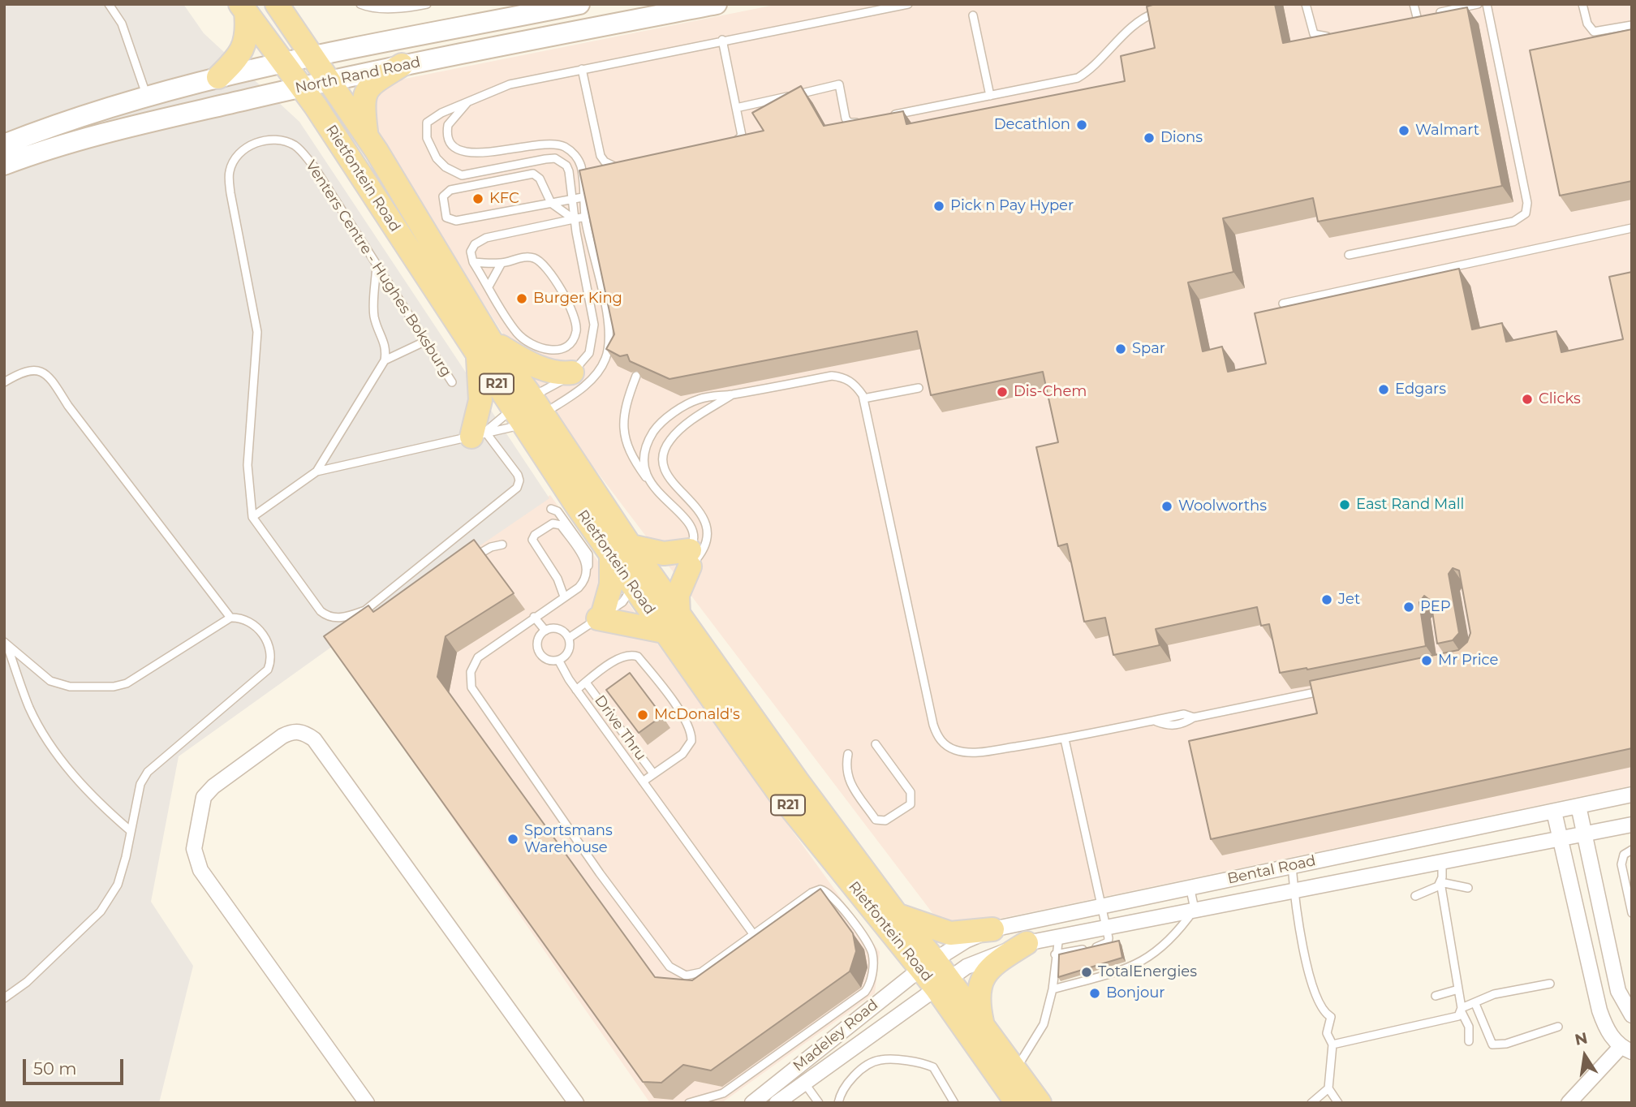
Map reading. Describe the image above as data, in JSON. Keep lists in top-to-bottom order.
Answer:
{
  "streets": {
    "main road": ["North Rand Road", "Rietfontein Road", "R21"],
    "street": ["Bental Road", "Madeley Road"],
    "lane": ["Venters Centre - Hughes Boksburg", "Drive Thru"]
  },
  "crossings": [
    ["North Rand Road", "Rietfontein Road"],
    ["Rietfontein Road", "Bental Road"],
    ["Rietfontein Road", "Madeley Road"],
    ["Bental Road", "Madeley Road"]
  ],
  "places": [
    "Decathlon",
    "Walmart",
    "Dions",
    "KFC",
    "Pick n Pay Hyper",
    "Burger King",
    "Spar",
    "Edgars",
    "Dis-Chem",
    "Clicks",
    "East Rand Mall",
    "Woolworths",
    "Jet",
    "PEP",
    "Mr Price",
    "McDonald's",
    "Sportsmans Warehouse",
    "TotalEnergies",
    "Bonjour"
  ],
  "scale_bar": "50 m",
  "north": "top"
}
